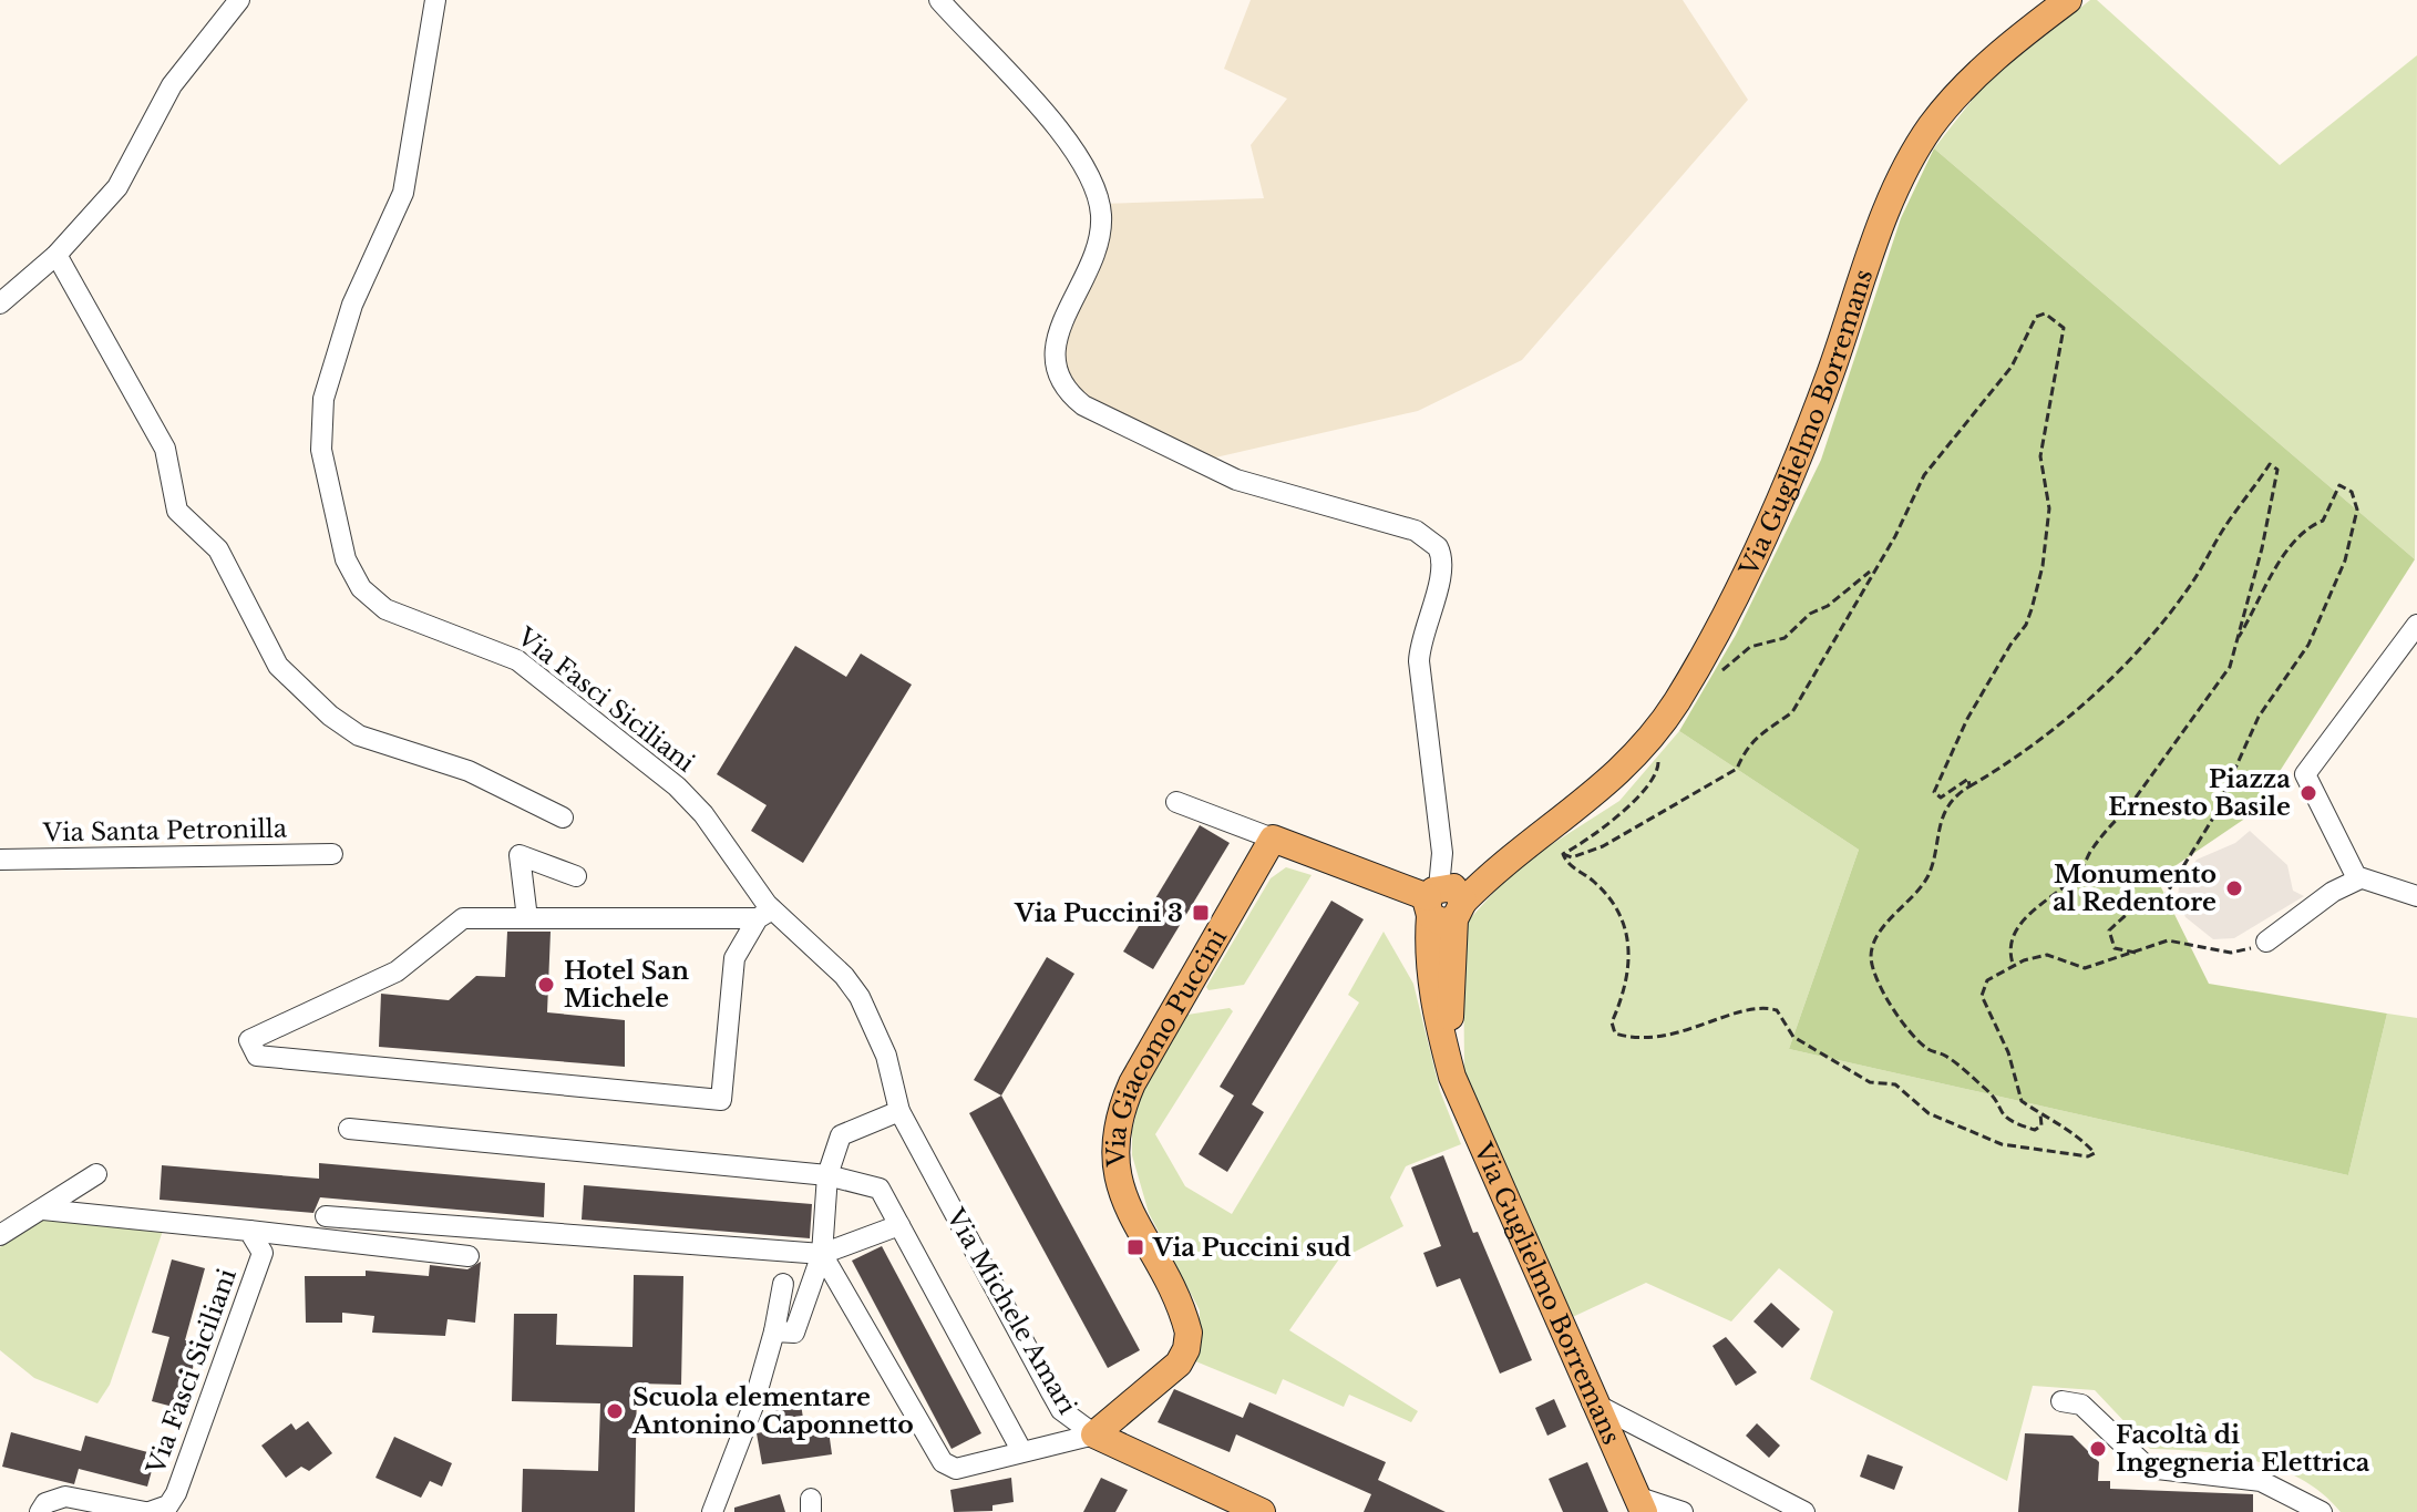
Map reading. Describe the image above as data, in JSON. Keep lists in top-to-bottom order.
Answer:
{
  "streets": {
    "main road": ["Via Guglielmo Borremans", "Via Giacomo Puccini", "Via Michele Amari"],
    "street": ["Via Fasci Siciliani", "Via Santa Petronilla"]
  },
  "crossings": [
    ["Via Fasci Siciliani", "Via Michele Amari"],
    ["Via Giacomo Puccini", "Via Michele Amari"]
  ],
  "places": {
    "other": [
      "Piazza Ernesto Basile",
      "Monumento al Redentore",
      "Hotel San Michele",
      "Scuola elementare Antonino Caponnetto",
      "Facoltà di Ingegneria Elettrica"
    ],
    "transit": ["Via Puccini 3", "Via Puccini sud"]
  }
}
